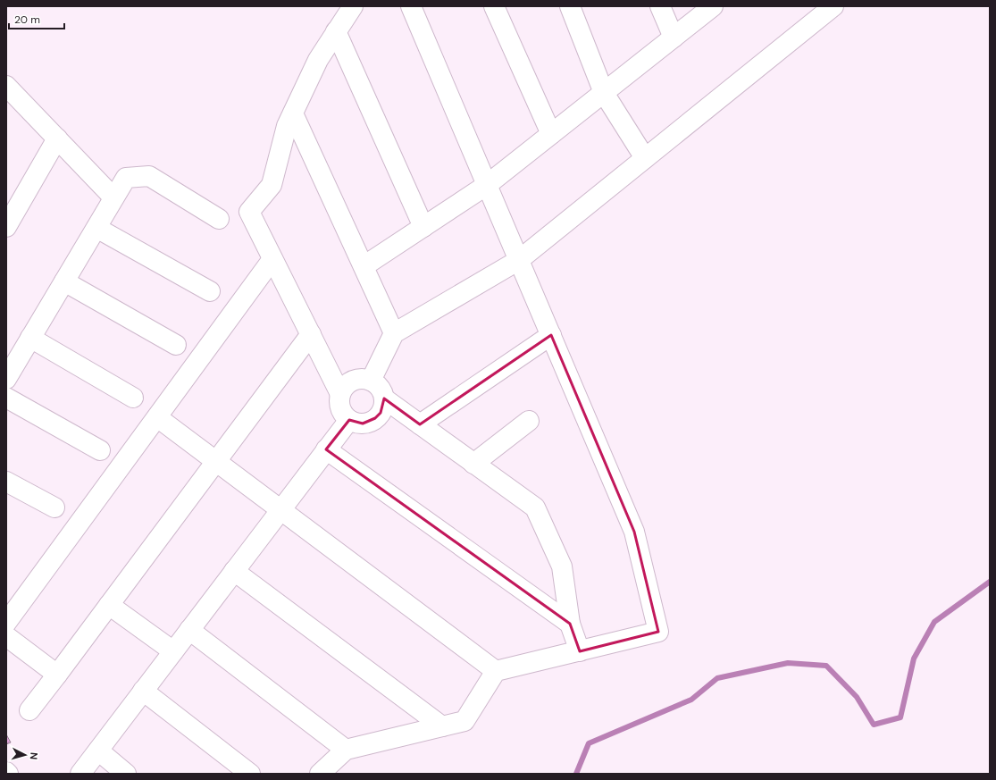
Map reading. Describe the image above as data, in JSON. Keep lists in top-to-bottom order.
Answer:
{
  "scale_bar": "20 m",
  "north": "right"
}
